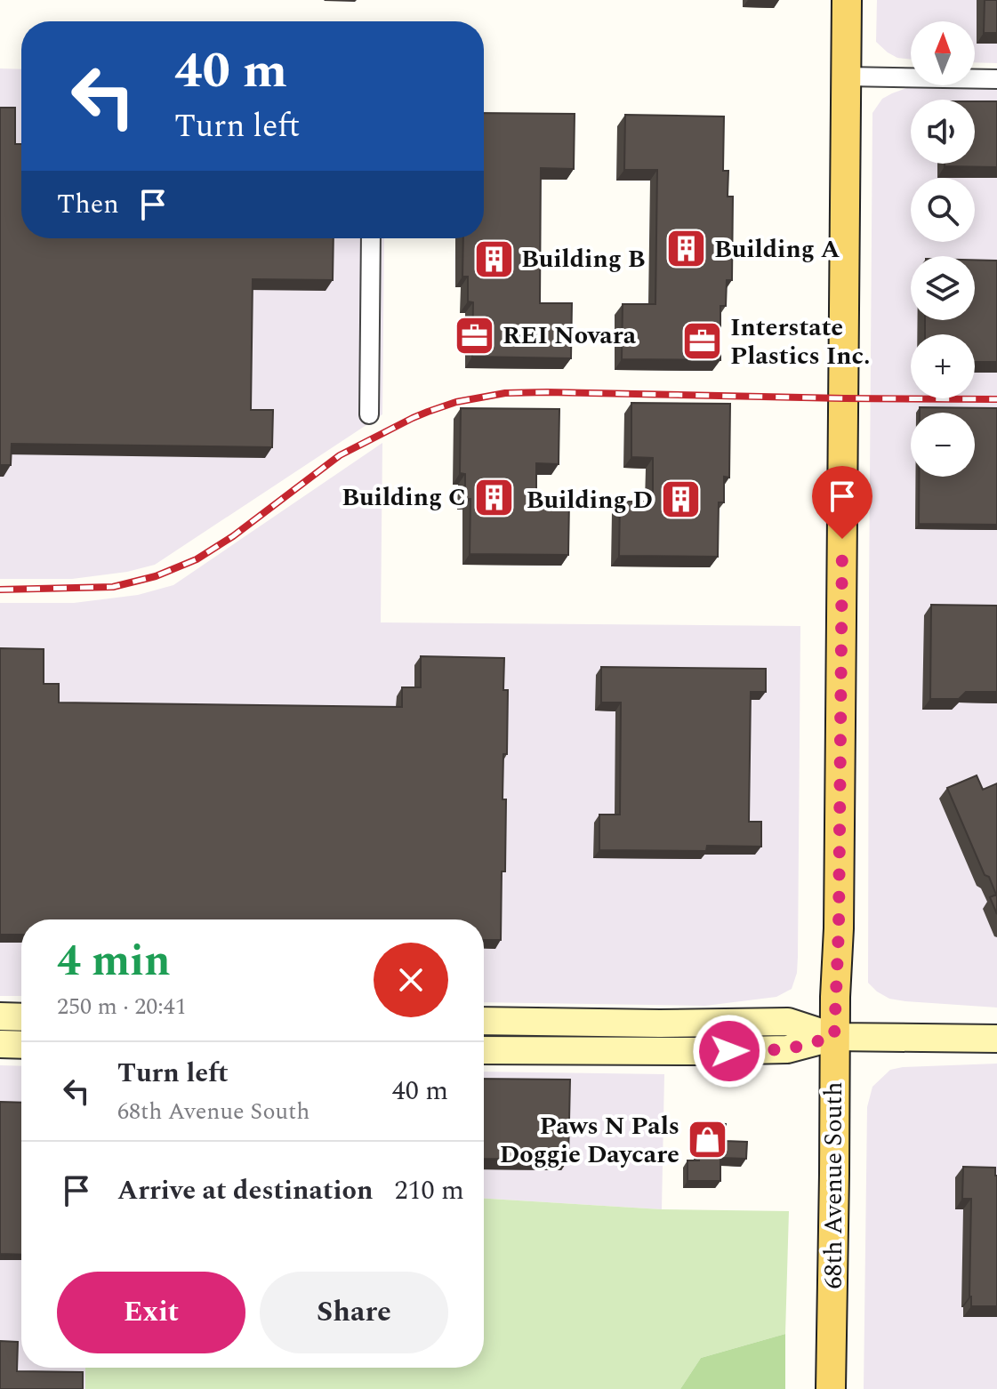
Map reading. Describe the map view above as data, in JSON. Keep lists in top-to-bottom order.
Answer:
{
  "streets": {
    "main road": ["68th Avenue South"]
  },
  "places": {
    "building": [
      "Building A",
      "Building B",
      "Building C",
      "Building D"
    ],
    "office": ["REI Novara", "Interstate Plastics Inc."],
    "shop": ["Paws N Pals Doggie Daycare"]
  },
  "north": "top",
  "page": {
    "map_buttons": ["+", "−"],
    "turn": ["40 m", "Turn left"],
    "then": "Then",
    "heading": ["4 min", "250 m · 20:41"],
    "list": [
      {
        "name": "Turn left",
        "note": "68th Avenue South",
        "value": "40 m"
      },
      {
        "name": "Arrive at destination",
        "value": "210 m"
      }
    ],
    "buttons": ["Exit", "Share"]
  }
}
